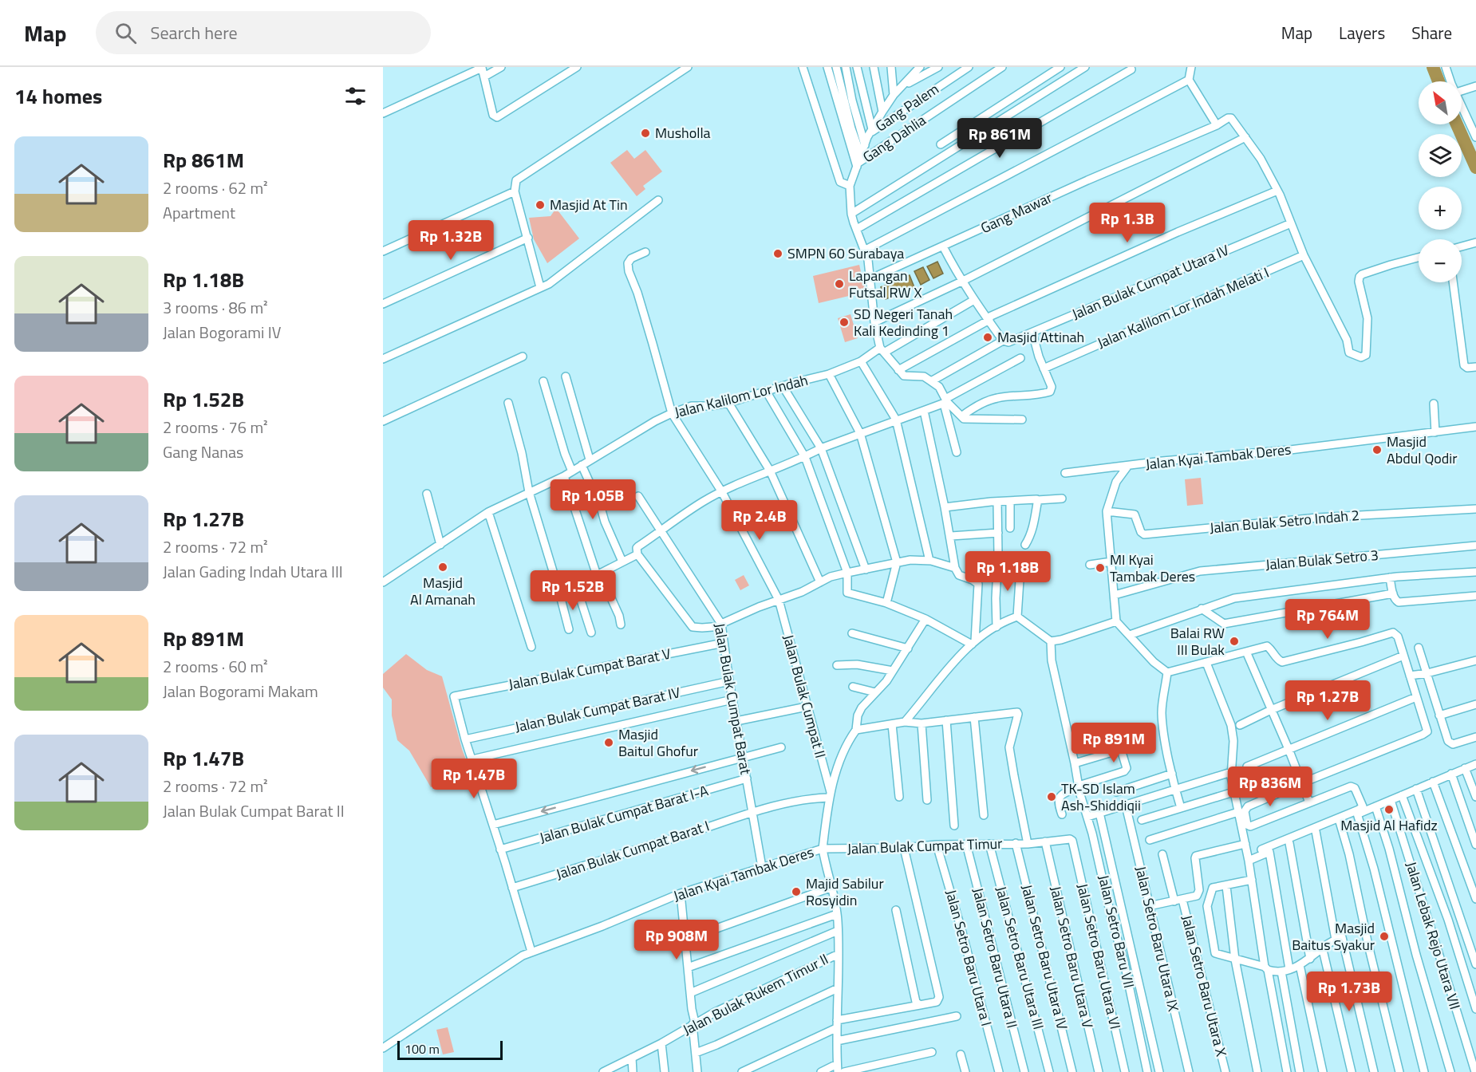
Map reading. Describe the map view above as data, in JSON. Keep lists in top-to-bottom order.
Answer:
{
  "streets": {
    "street": [
      "Gang Palem",
      "Gang Dahlia",
      "Gang Mawar",
      "Jalan Bulak Cumpat Utara IV",
      "Jalan Kalilom Lor Indah Melati I",
      "Jalan Kalilom Lor Indah",
      "Jalan Kyai Tambak Deres",
      "Jalan Bulak Setro Indah 2",
      "Jalan Bulak Setro 3",
      "Jalan Bulak Cumpat Barat V",
      "Jalan Bulak Cumpat II",
      "Jalan Bulak Cumpat Barat",
      "Jalan Bulak Cumpat Barat IV",
      "Jalan Bulak Cumpat Barat I-A",
      "Jalan Bulak Cumpat Timur",
      "Jalan Bulak Cumpat Barat I",
      "Jalan Setro Baru VII",
      "Jalan Lebak Rejo Utara VII",
      "Jalan Setro Baru Utara IX",
      "Jalan Setro Baru Utara VI",
      "Jalan Setro Baru Utara IV",
      "Jalan Setro Baru Utara V",
      "Jalan Setro Baru Utara I",
      "Jalan Setro Baru Utara II",
      "Jalan Setro Baru Utara III",
      "Jalan Setro Baru Utara X",
      "Jalan Bulak Rukem Timur II"
    ]
  },
  "crossings": [
    ["Jalan Kalilom Lor Indah", "Jalan Bulak Cumpat II"],
    ["Jalan Kyai Tambak Deres", "Jalan Bulak Setro Indah 2"],
    ["Jalan Kyai Tambak Deres", "Jalan Bulak Setro 3"],
    ["Jalan Kyai Tambak Deres", "Jalan Bulak Cumpat II"],
    ["Jalan Kyai Tambak Deres", "Jalan Bulak Cumpat Barat"],
    ["Jalan Kyai Tambak Deres", "Jalan Bulak Cumpat Timur"],
    ["Jalan Kyai Tambak Deres", "Jalan Bulak Cumpat Barat I"],
    ["Jalan Kyai Tambak Deres", "Jalan Bulak Rukem Timur II"],
    ["Jalan Bulak Cumpat Barat V", "Jalan Bulak Cumpat Barat"],
    ["Jalan Bulak Cumpat Barat V", "Jalan Bulak Cumpat Barat IV"],
    ["Jalan Bulak Cumpat II", "Jalan Bulak Cumpat Barat I"],
    ["Jalan Bulak Cumpat Barat", "Jalan Bulak Cumpat Barat IV"],
    ["Jalan Bulak Cumpat Barat", "Jalan Bulak Cumpat Barat I-A"],
    ["Jalan Bulak Cumpat Barat", "Jalan Bulak Cumpat Barat I"],
    ["Jalan Bulak Cumpat Timur", "Jalan Setro Baru Utara VI"],
    ["Jalan Bulak Cumpat Timur", "Jalan Setro Baru Utara IV"],
    ["Jalan Bulak Cumpat Timur", "Jalan Setro Baru Utara V"],
    ["Jalan Bulak Cumpat Timur", "Jalan Setro Baru Utara I"],
    ["Jalan Bulak Cumpat Timur", "Jalan Setro Baru Utara II"],
    ["Jalan Bulak Cumpat Timur", "Jalan Setro Baru Utara III"],
    ["Jalan Bulak Cumpat Timur", "Jalan Bulak Rukem Timur II"]
  ],
  "places": [
    "Musholla",
    "Masjid At Tin",
    "SMPN 60 Surabaya",
    "Lapangan Futsal RW X",
    "SD Negeri Tanah Kali Kedinding 1",
    "Masjid Attinah",
    "Masjid Abdul Qodir",
    "Masjid Al Amanah",
    "MI Kyai Tambak Deres",
    "Balai RW III Bulak",
    "Masjid Baitul Ghofur",
    "TK-SD Islam Ash-Shiddiqii",
    "Masjid Al Hafidz",
    "Majid Sabilur Rosyidin",
    "Masjid Baitus Syakur"
  ],
  "scale_bar": "100 m",
  "north": "top left",
  "page": {
    "header": "Map",
    "search": "Search here",
    "nav": ["Map", "Layers", "Share"],
    "heading": "14 homes",
    "map_buttons": ["+", "−"],
    "price": [
      "Rp 861M",
      "Rp 1.3B",
      "Rp 1.32B",
      "Rp 1.05B",
      "Rp 2.4B",
      "Rp 1.18B",
      "Rp 1.52B",
      "Rp 764M",
      "Rp 1.27B",
      "Rp 891M",
      "Rp 1.47B",
      "Rp 836M",
      "Rp 908M",
      "Rp 1.73B"
    ],
    "list": [
      {
        "name": "Rp 861M",
        "note": "2 rooms · 62 m² · Apartment"
      },
      {
        "name": "Rp 1.18B",
        "note": "3 rooms · 86 m² · Jalan Bogorami IV"
      },
      {
        "name": "Rp 1.52B",
        "note": "2 rooms · 76 m² · Gang Nanas"
      },
      {
        "name": "Rp 1.27B",
        "note": "2 rooms · 72 m² · Jalan Gading Indah Utara III"
      },
      {
        "name": "Rp 891M",
        "note": "2 rooms · 60 m² · Jalan Bogorami Makam"
      },
      {
        "name": "Rp 1.47B",
        "note": "2 rooms · 72 m² · Jalan Bulak Cumpat Barat II"
      }
    ],
    "scale": "100 m"
  }
}
